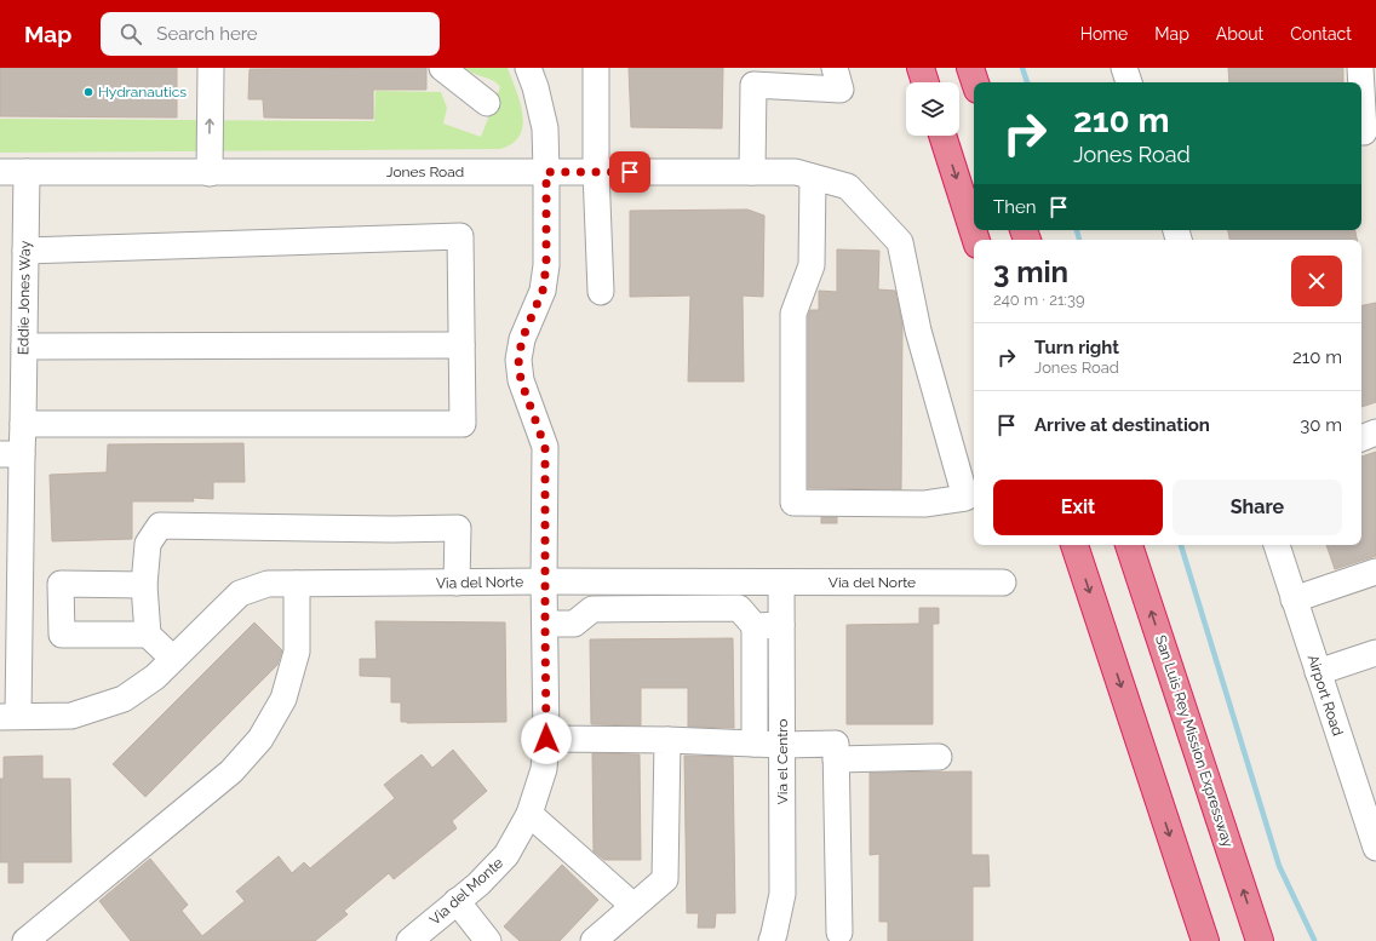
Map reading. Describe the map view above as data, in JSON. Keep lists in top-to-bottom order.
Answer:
{
  "streets": {
    "highway": ["San Luis Rey Mission Expressway"],
    "street": [
      "Jones Road",
      "Eddie Jones Way",
      "Via del Norte",
      "Airport Road",
      "Via el Centro",
      "Via del Monte"
    ]
  },
  "crossings": [
    ["Jones Road", "Eddie Jones Way"],
    ["Jones Road", "Via del Monte"],
    ["Eddie Jones Way", "Via del Norte"],
    ["Via del Norte", "Via el Centro"],
    ["Via del Norte", "Via del Monte"]
  ],
  "places": ["Hydranautics"],
  "page": {
    "header": "Map",
    "search": "Search here",
    "nav": [
      "Home",
      "Map",
      "About",
      "Contact"
    ],
    "turn": ["210 m", "Jones Road"],
    "then": "Then",
    "heading": ["3 min", "240 m · 21:39"],
    "list": [
      {
        "name": "Turn right",
        "note": "Jones Road",
        "value": "210 m"
      },
      {
        "name": "Arrive at destination",
        "value": "30 m"
      }
    ],
    "buttons": ["Exit", "Share"]
  }
}
